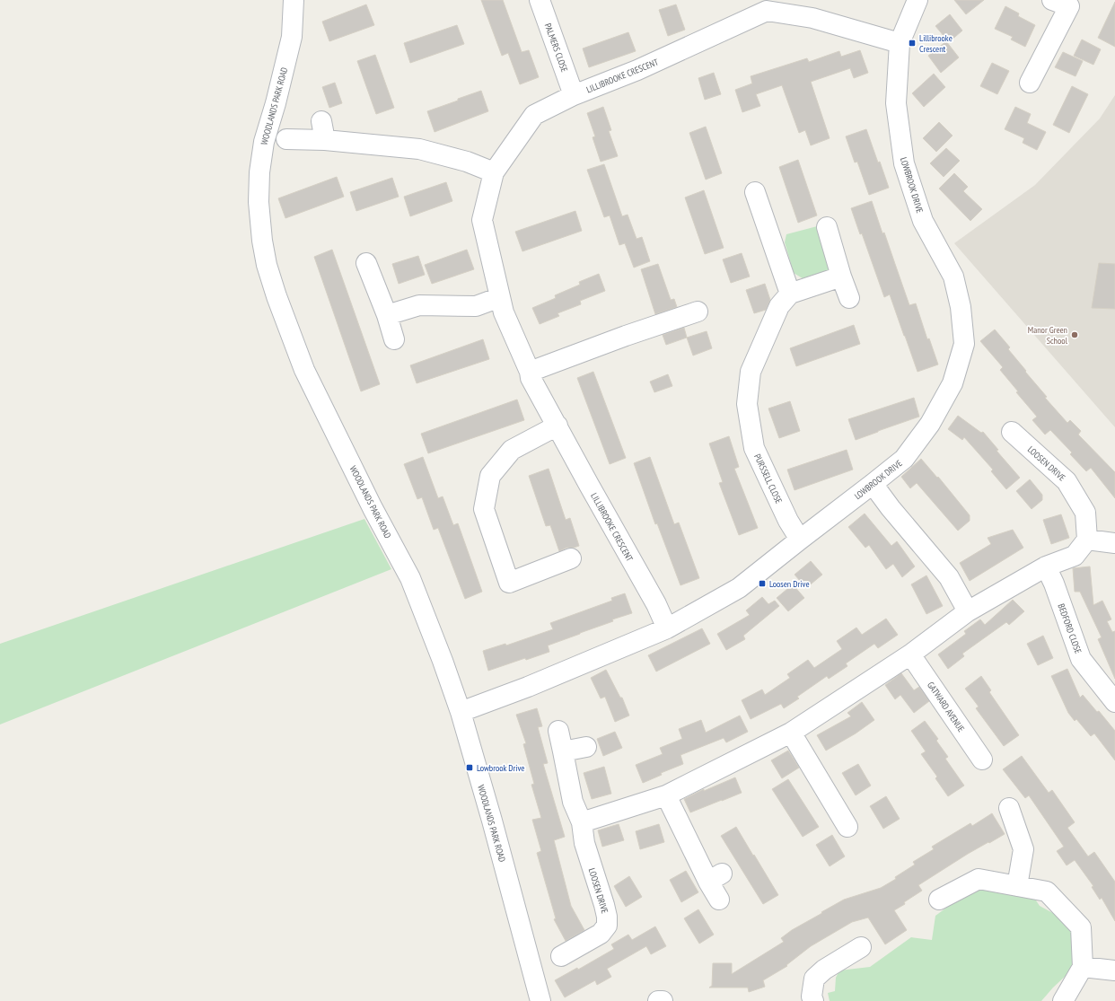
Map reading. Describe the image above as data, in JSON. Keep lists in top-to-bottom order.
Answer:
{
  "streets": {
    "street": [
      "PALMERS CLOSE",
      "LILLIBROOKE CRESCENT",
      "WOODLANDS PARK ROAD",
      "LOWBROOK DRIVE",
      "LOOSEN DRIVE",
      "PURSSELL CLOSE",
      "BEDFORD CLOSE",
      "GATWARD AVENUE"
    ]
  },
  "crossings": [
    ["PALMERS CLOSE", "LILLIBROOKE CRESCENT"],
    ["LILLIBROOKE CRESCENT", "LOWBROOK DRIVE"],
    ["WOODLANDS PARK ROAD", "LOWBROOK DRIVE"],
    ["LOWBROOK DRIVE", "PURSSELL CLOSE"]
  ],
  "places": {
    "transit": ["Lillibrooke Crescent", "Loosen Drive", "Lowbrook Drive"],
    "other": ["Manor Green School"]
  }
}
